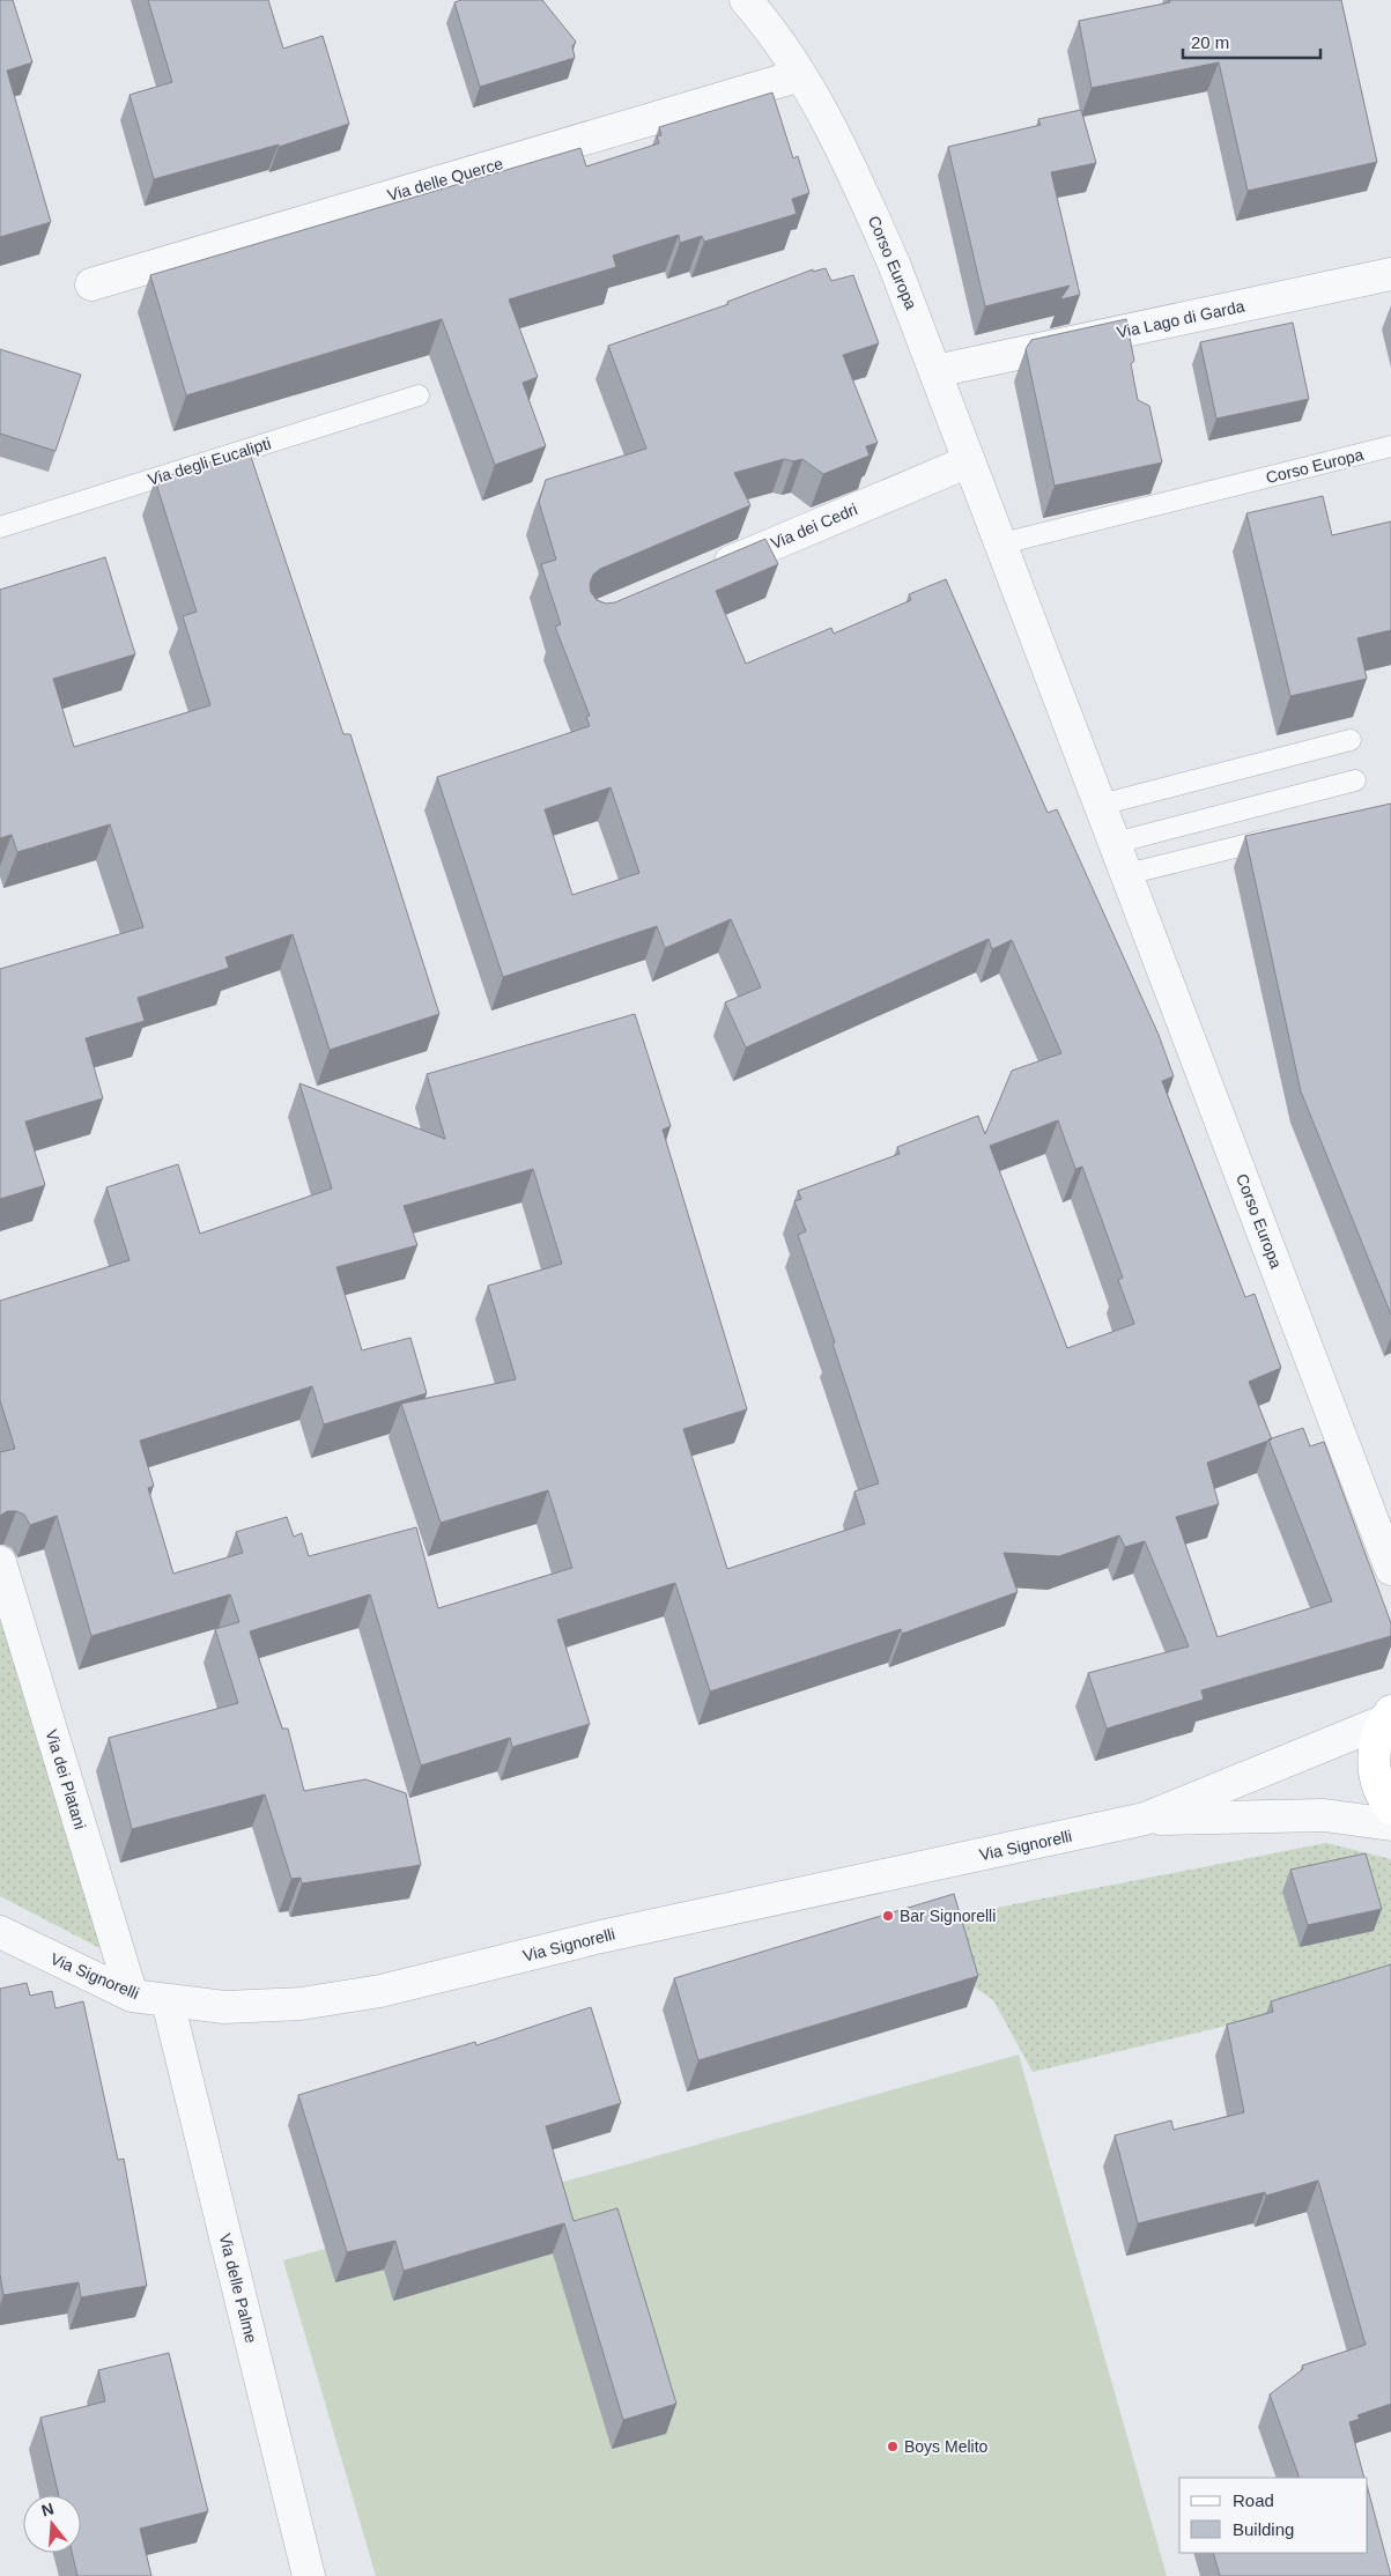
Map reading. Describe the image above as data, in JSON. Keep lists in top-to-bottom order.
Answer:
{
  "streets": {
    "street": [
      "Via delle Querce",
      "Corso Europa",
      "Via Lago di Garda",
      "Via dei Cedri",
      "Via dei Platani",
      "Via Signorelli",
      "Via delle Palme"
    ],
    "lane": ["Via degli Eucalipti"]
  },
  "crossings": [
    ["Via delle Querce", "Corso Europa"],
    ["Corso Europa", "Via Lago di Garda"],
    ["Corso Europa", "Via dei Cedri"],
    ["Via dei Platani", "Via Signorelli"],
    ["Via Signorelli", "Via delle Palme"]
  ],
  "places": ["Bar Signorelli", "Boys Melito"],
  "legend": ["Road", "Building"],
  "scale_bar": "20 m",
  "north": "top"
}
